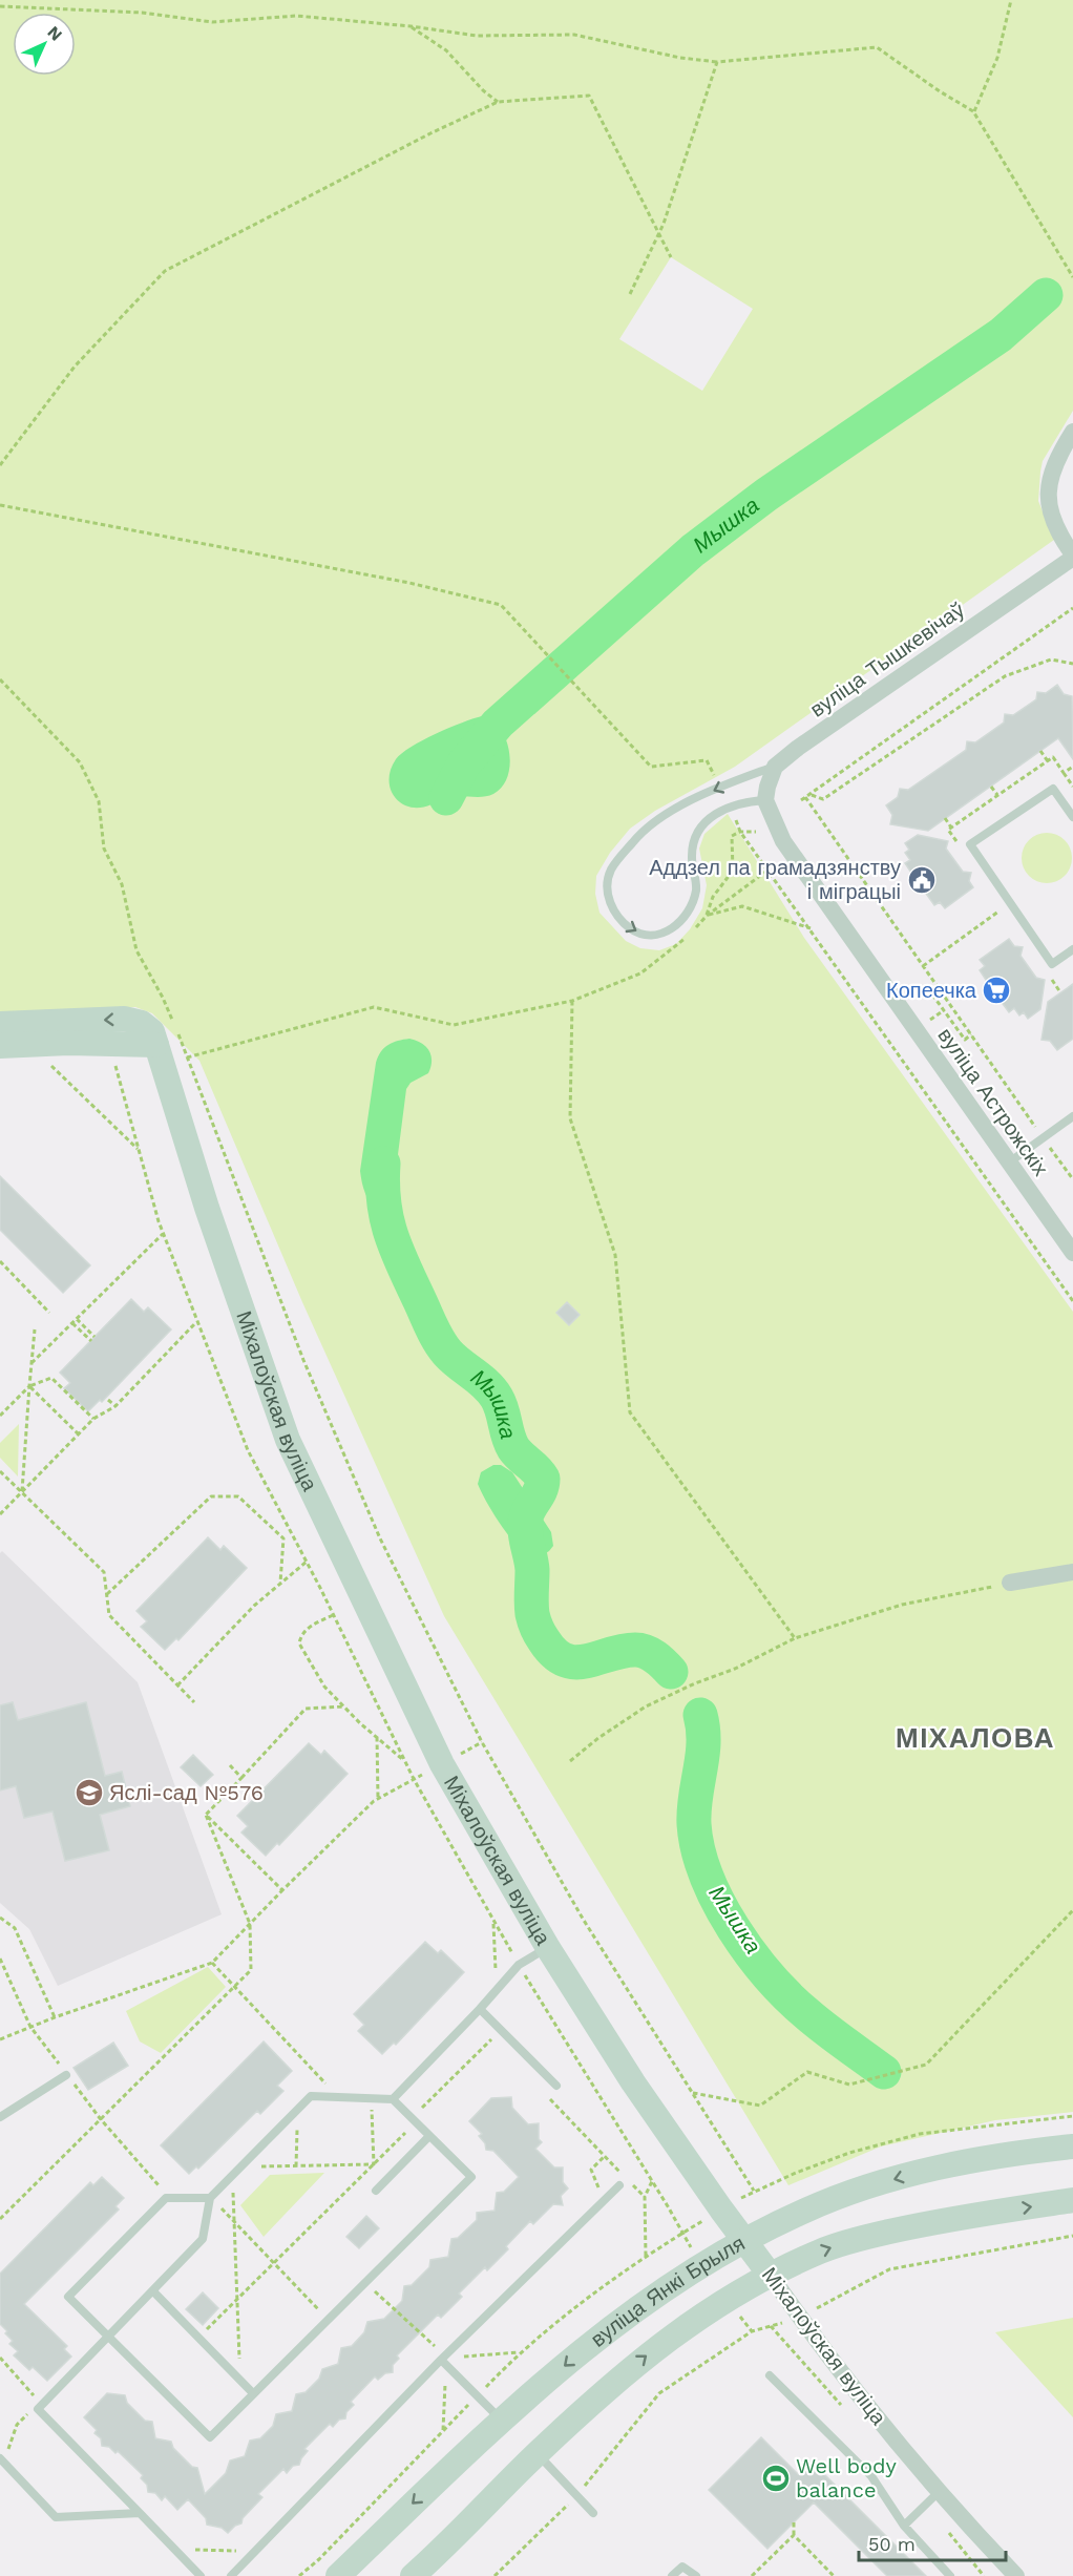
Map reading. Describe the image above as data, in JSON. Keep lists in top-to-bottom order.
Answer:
{
  "streets": {
    "street": [
      "вуліца Тышкевічаў",
      "вуліца Астрожскіх",
      "Міхалоўская вуліца",
      "вуліца Янкі Брыля"
    ]
  },
  "crossings": [
    ["Міхалоўская вуліца", "вуліца Янкі Брыля"]
  ],
  "districts": ["МІХАЛОВА"],
  "water": ["Мышка"],
  "places": {
    "public building": ["Аддзел па грамадзянству і міграцыі"],
    "supermarket": ["Копеечка"],
    "school or university": ["Яслі-сад №576"],
    "sports": ["Well body balance"]
  },
  "scale_bar": "50 m",
  "north": "top right"
}
